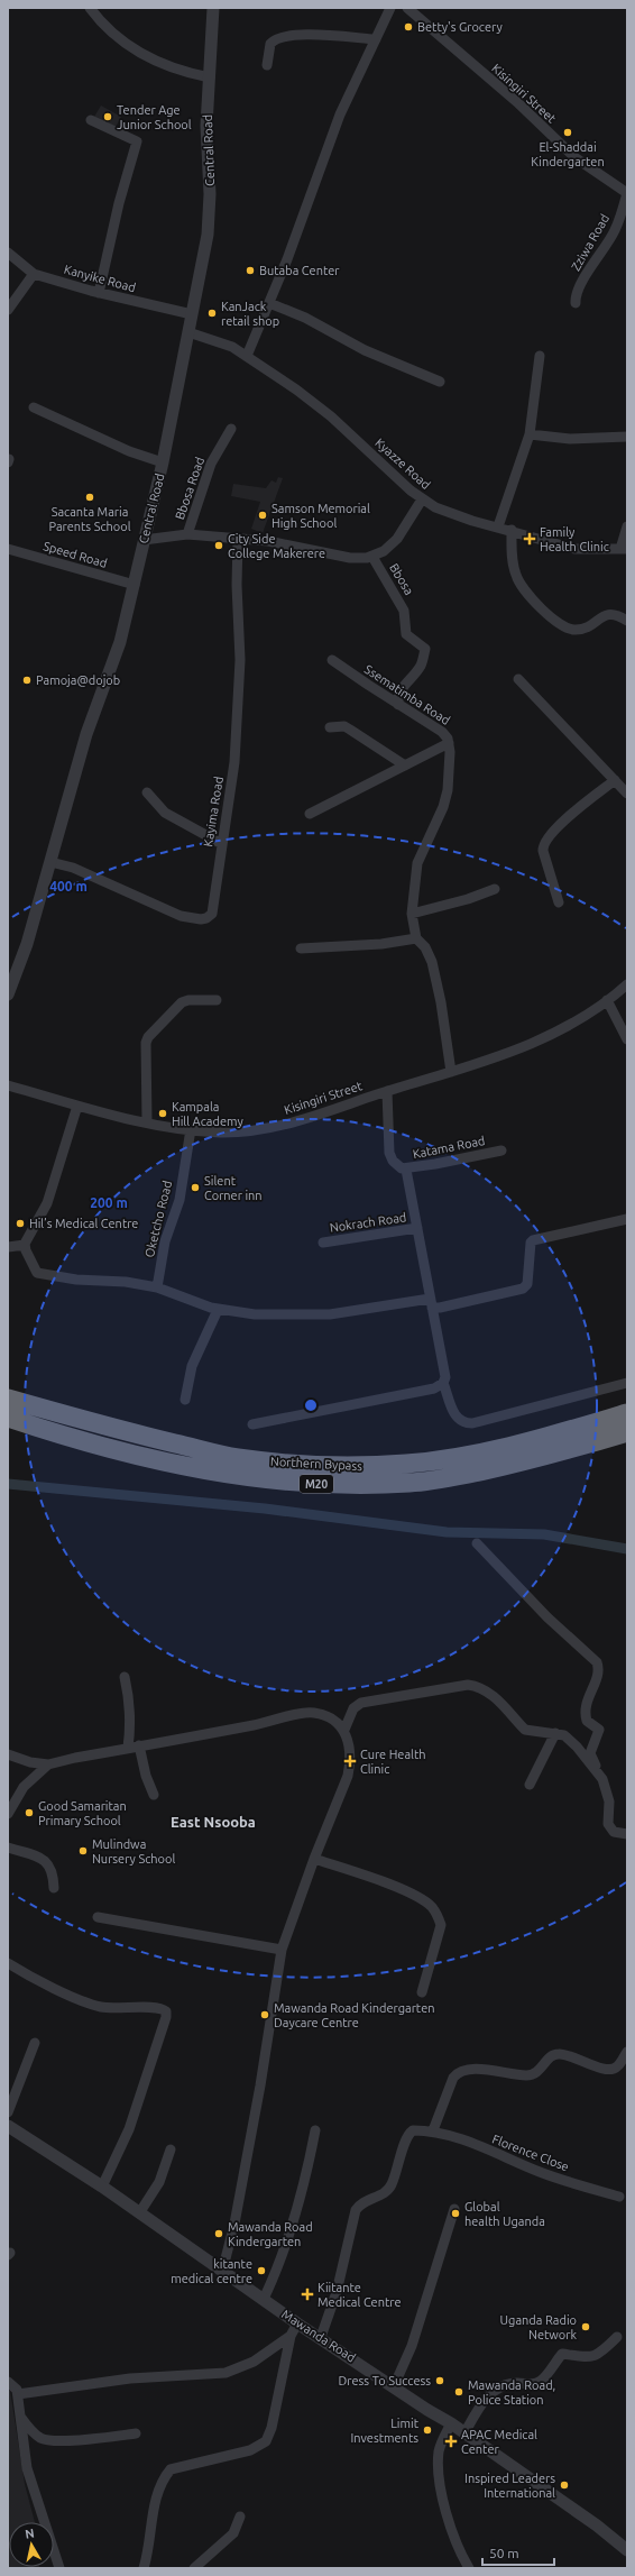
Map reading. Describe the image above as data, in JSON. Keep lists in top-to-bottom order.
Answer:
{
  "streets": {
    "highway": ["Northern Bypass", "M20"],
    "street": [
      "Kisingiri Street",
      "Central Road",
      "Zziwa Road",
      "Kanyike Road",
      "Kyazze Road",
      "Bbosa Road",
      "Speed Road",
      "Bbosa",
      "Ssematimba Road",
      "Kayima Road",
      "Katama Road",
      "Oketcho Road",
      "Nokrach Road",
      "Florence Close",
      "Mawanda Road"
    ]
  },
  "crossings": [
    ["Kisingiri Street", "Zziwa Road"],
    ["Kisingiri Street", "Ssematimba Road"],
    ["Kisingiri Street", "Katama Road"],
    ["Kisingiri Street", "Oketcho Road"],
    ["Central Road", "Kanyike Road"],
    ["Central Road", "Kyazze Road"],
    ["Central Road", "Bbosa Road"],
    ["Central Road", "Speed Road"],
    ["Central Road", "Kayima Road"],
    ["Bbosa Road", "Bbosa"],
    ["Bbosa Road", "Kayima Road"],
    ["Bbosa", "Ssematimba Road"]
  ],
  "districts": ["East Nsooba"],
  "places": {
    "other": [
      "Betty's Grocery",
      "Tender Age Junior School",
      "El-Shaddai Kindergarten",
      "Butaba Center",
      "KanJack retail shop",
      "Sacanta Maria Parents School",
      "Samson Memorial High School",
      "City Side College Makerere",
      "Pamoja@dojob",
      "Kampala Hill Academy",
      "Silent Corner inn",
      "Hil’s Medical Centre",
      "Good Samaritan Primary School",
      "Mulindwa Nursery School",
      "Mawanda Road Kindergarten Daycare Centre",
      "Global health Uganda",
      "Mawanda Road Kindergarten",
      "kitante medical centre",
      "Uganda Radio Network",
      "Dress To Success",
      "Mawanda Road, Police Station",
      "Limit Investments",
      "Inspired Leaders International"
    ],
    "health": [
      "Family Health Clinic",
      "Cure Health Clinic",
      "Kiitante Medical Centre",
      "APAC Medical Center"
    ]
  },
  "scale_bar": "50 m",
  "north": "top",
  "rings": ["400 m", "200 m"]
}
